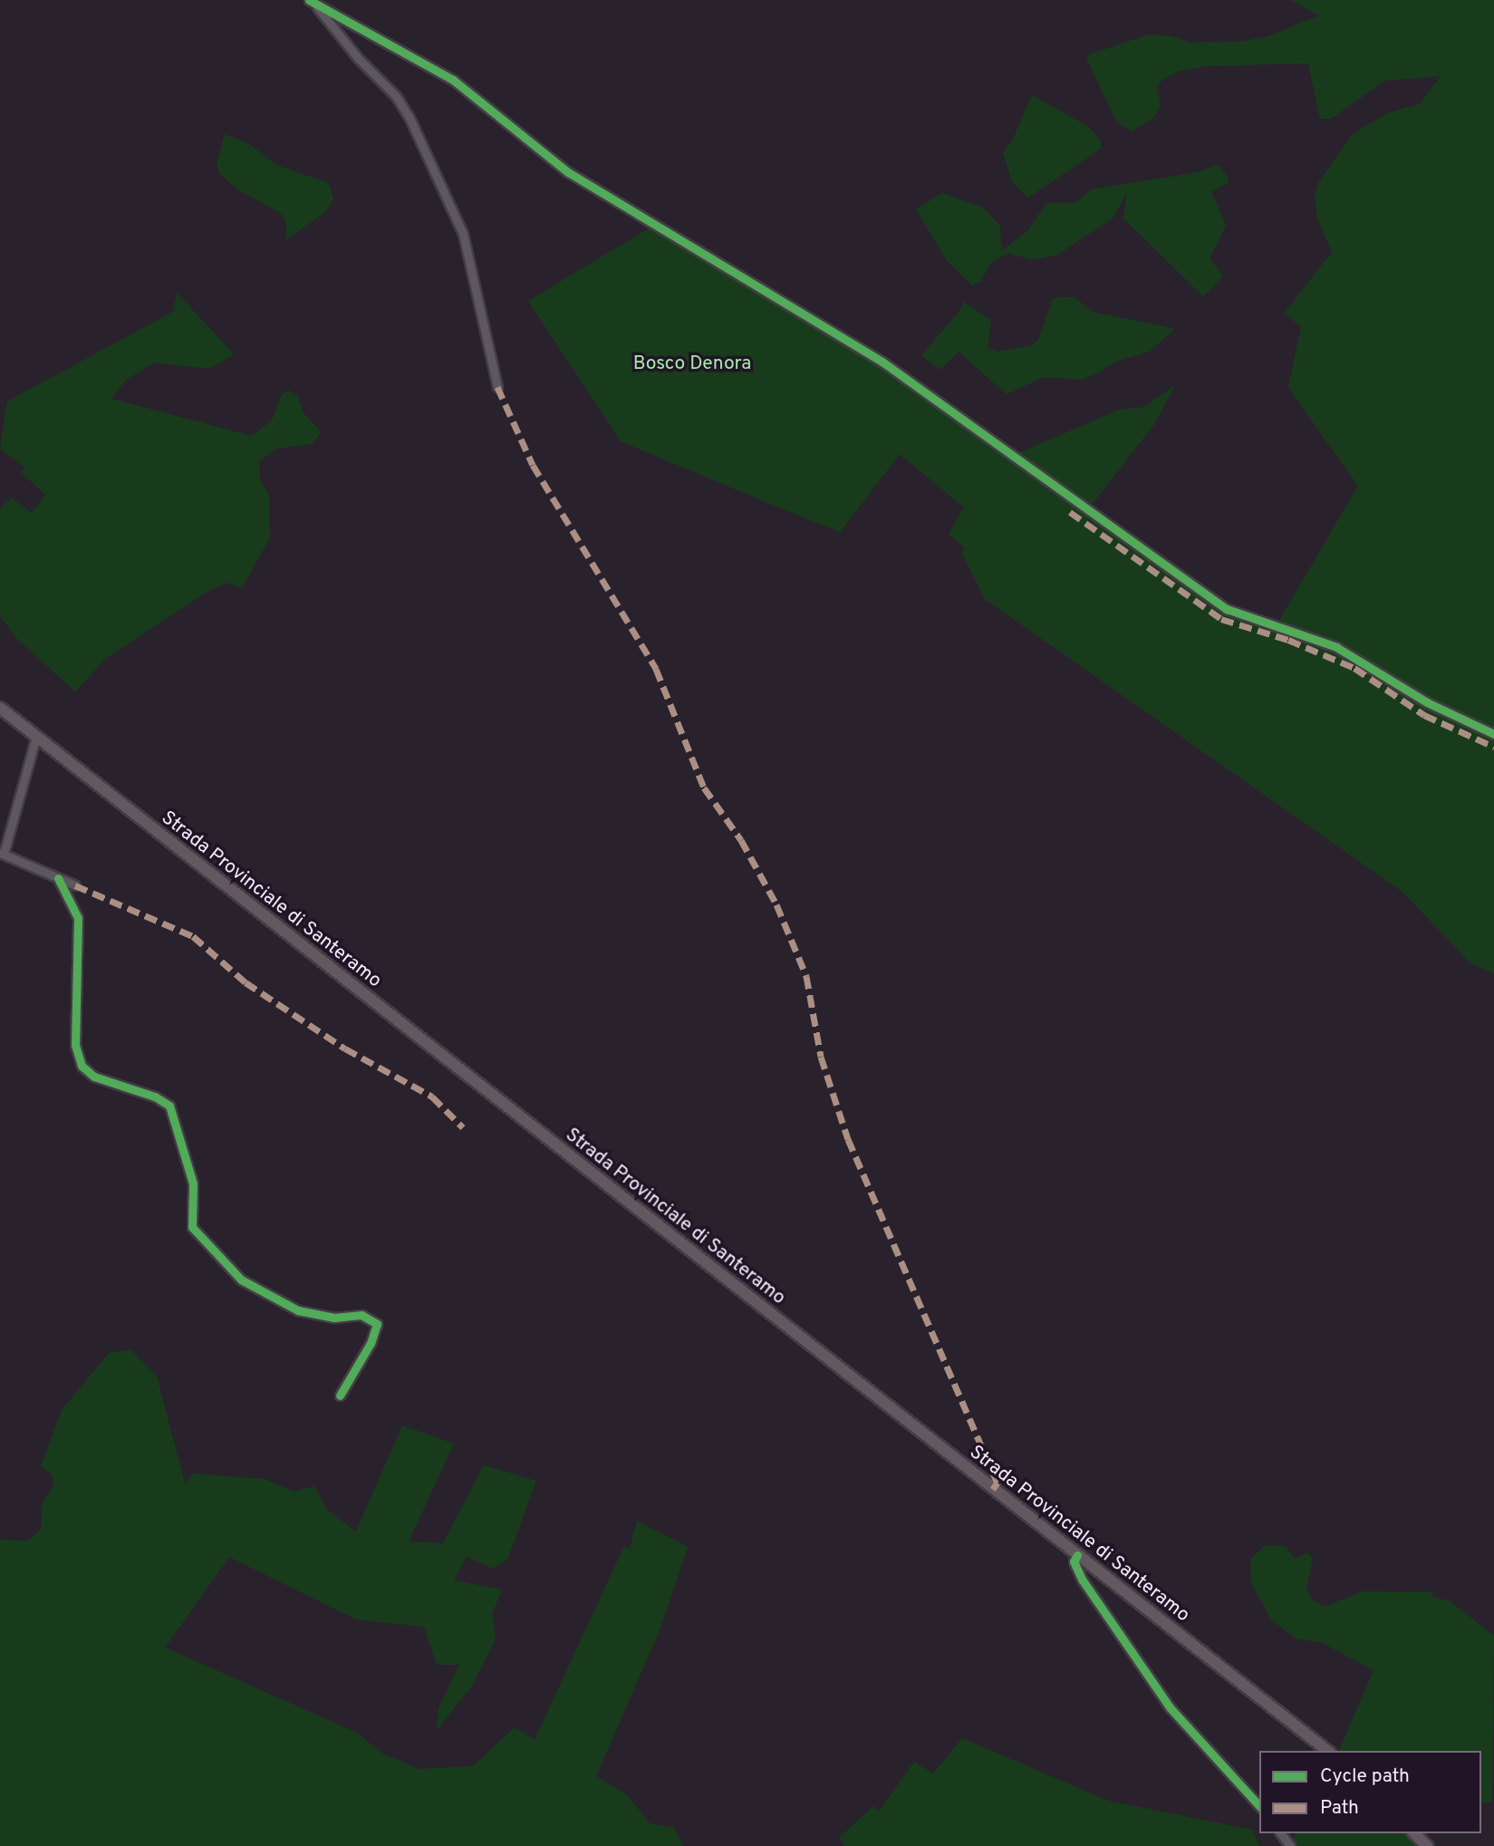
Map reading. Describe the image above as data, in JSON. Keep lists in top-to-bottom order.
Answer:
{
  "streets": {
    "main road": ["Strada Provinciale di Santeramo"]
  },
  "parks": ["Bosco Denora"],
  "legend": ["Cycle path", "Path"]
}
